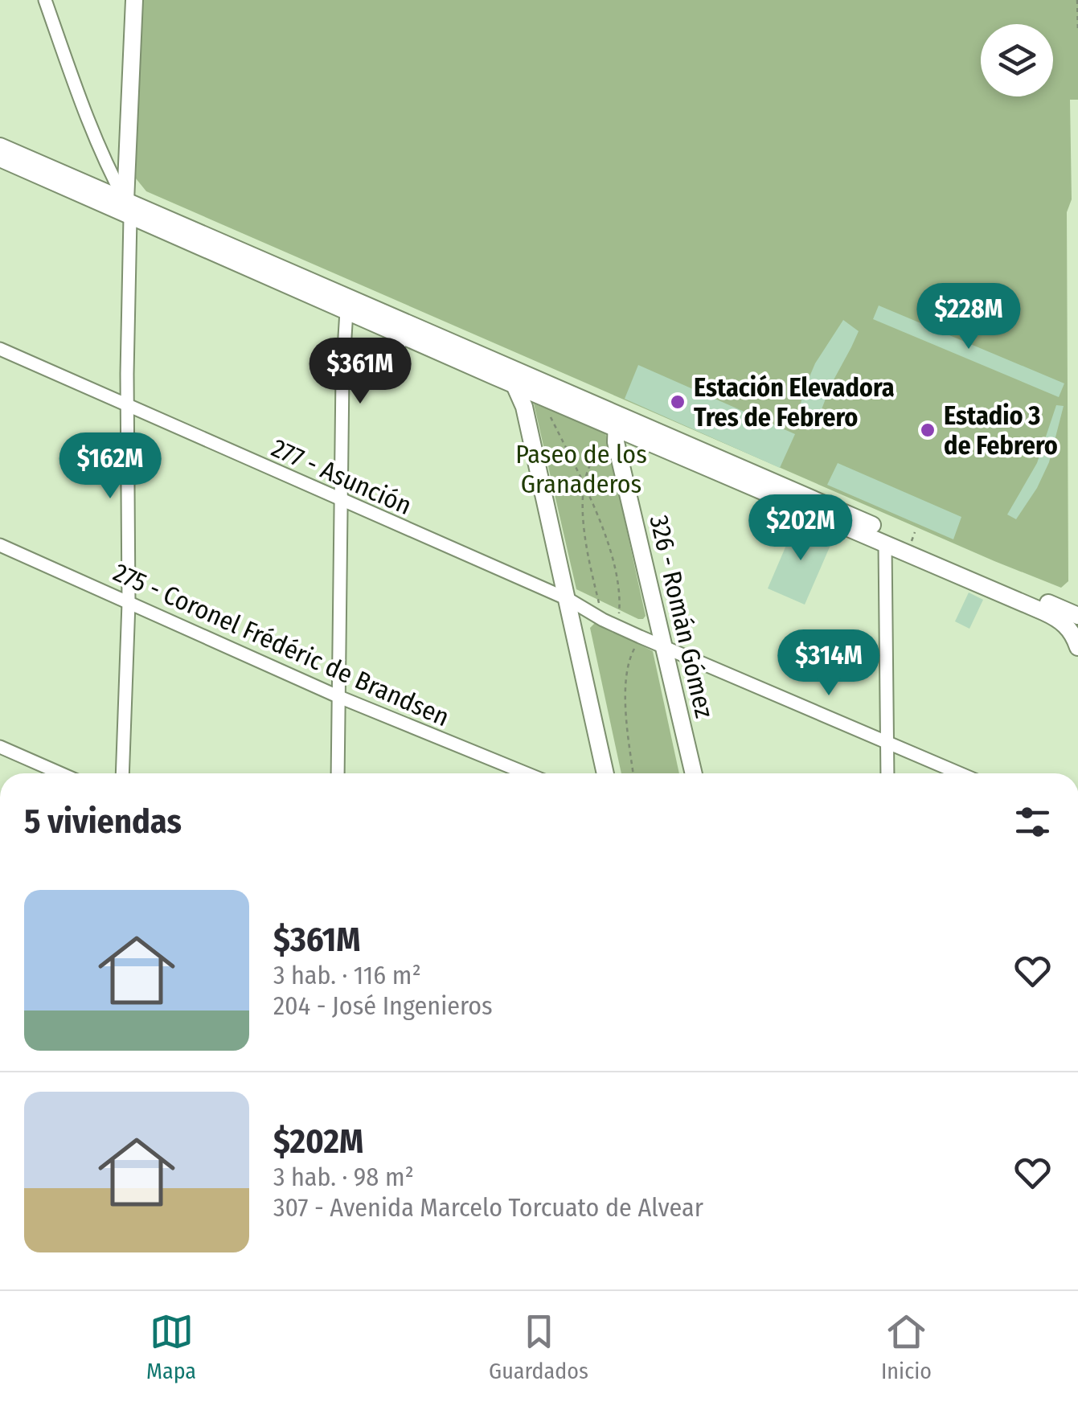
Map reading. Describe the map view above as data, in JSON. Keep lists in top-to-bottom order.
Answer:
{
  "streets": {
    "main road": ["326 - Román Gómez"],
    "street": ["277 - Asunción", "275 - Coronel Frédéric de Brandsen"]
  },
  "crossings": [
    ["277 - Asunción", "326 - Román Gómez"]
  ],
  "parks": ["Paseo de los Granaderos"],
  "places": ["Estación Elevadora Tres de Febrero", "Estadio 3 de Febrero"],
  "page": {
    "price": [
      "$228M",
      "$361M",
      "$162M",
      "$202M",
      "$314M"
    ],
    "heading": "5 viviendas",
    "list": [
      {
        "name": "$361M",
        "note": "3 hab. · 116 m² · 204 - José Ingenieros"
      },
      {
        "name": "$202M",
        "note": "3 hab. · 98 m² · 307 - Avenida Marcelo Torcuato de Alvear"
      }
    ],
    "tabs": ["Mapa", "Guardados", "Inicio"]
  }
}
